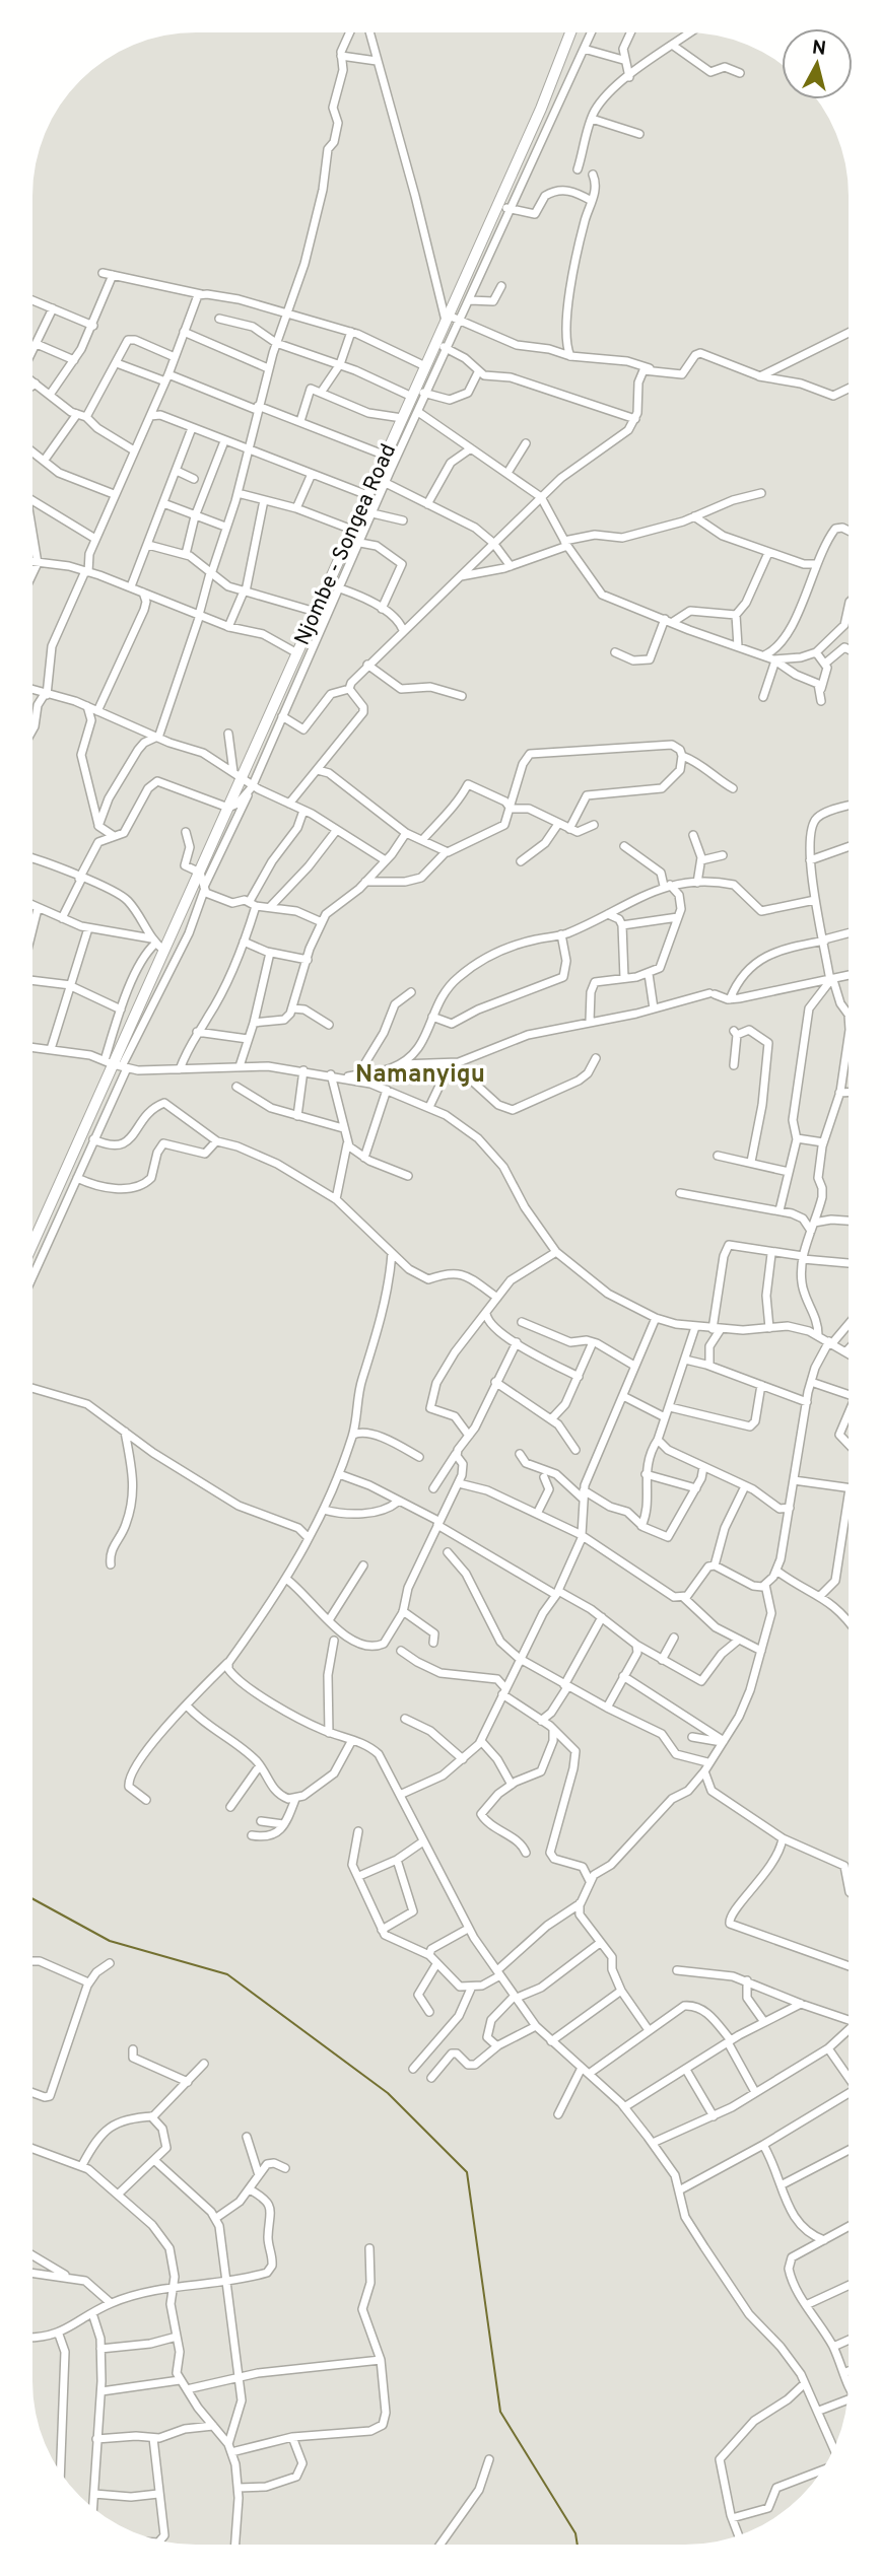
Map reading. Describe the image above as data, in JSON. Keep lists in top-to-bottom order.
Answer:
{
  "streets": {
    "highway": ["Njombe - Songea Road"]
  },
  "districts": ["Namanyigu"],
  "north": "top"
}
